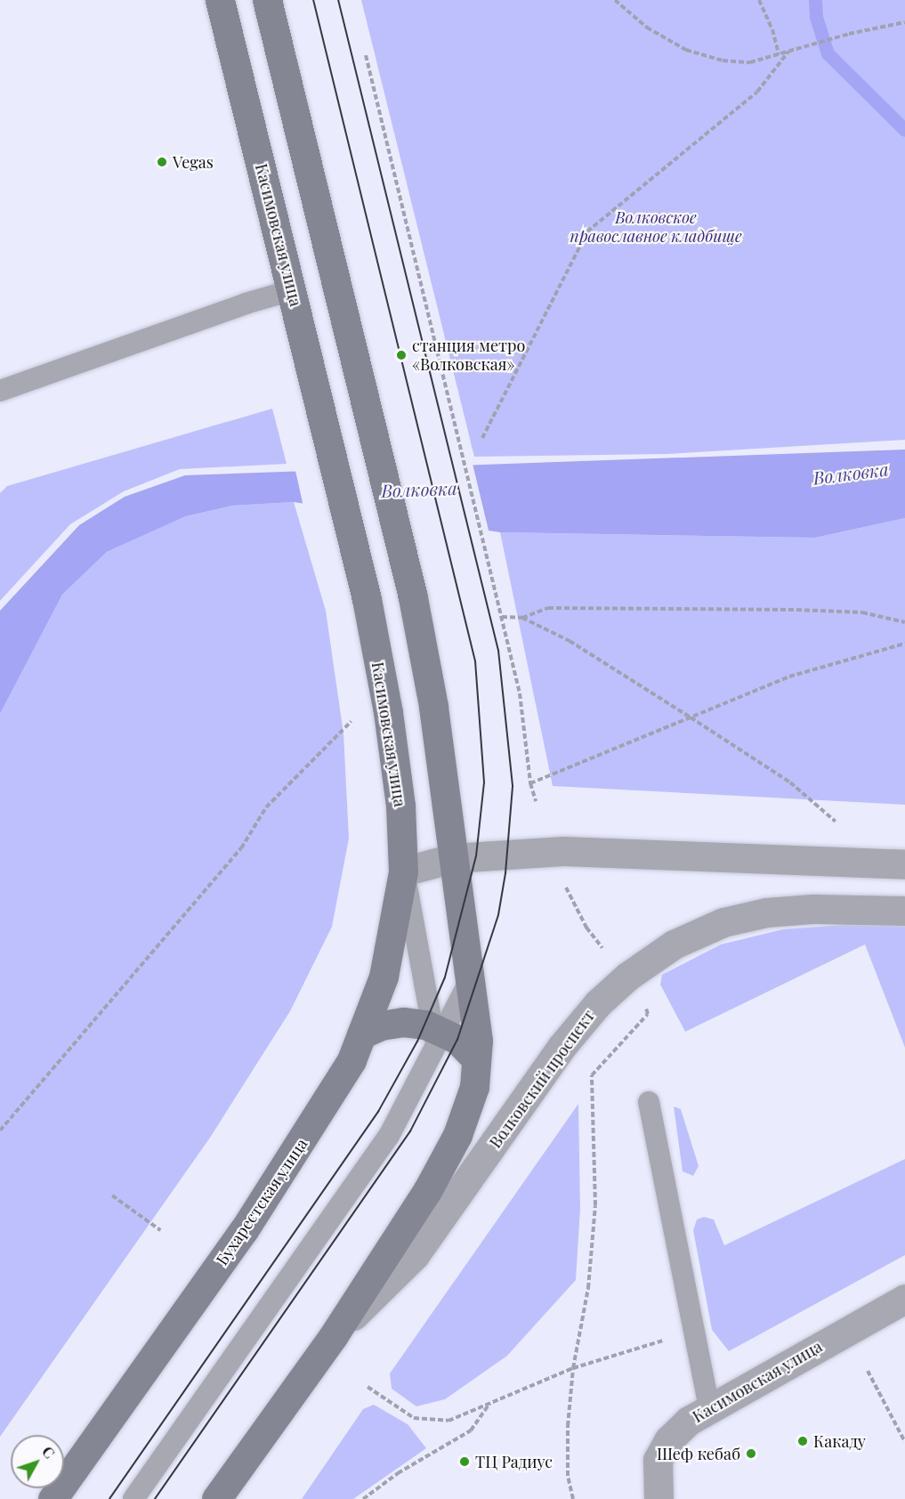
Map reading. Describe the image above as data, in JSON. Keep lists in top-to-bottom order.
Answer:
{
  "streets": {
    "main road": ["Касимовская улица", "Бухарестская улица"],
    "street": ["Волковский проспект"]
  },
  "crossings": [
    ["Касимовская улица", "Бухарестская улица"]
  ],
  "water": ["Волковка"],
  "parks": ["Волковское православное кладбище"],
  "places": [
    "Vegas",
    "станция метро «Волковская»",
    "Какаду",
    "Шеф кебаб",
    "ТЦ Радиус"
  ],
  "north": "top right"
}
